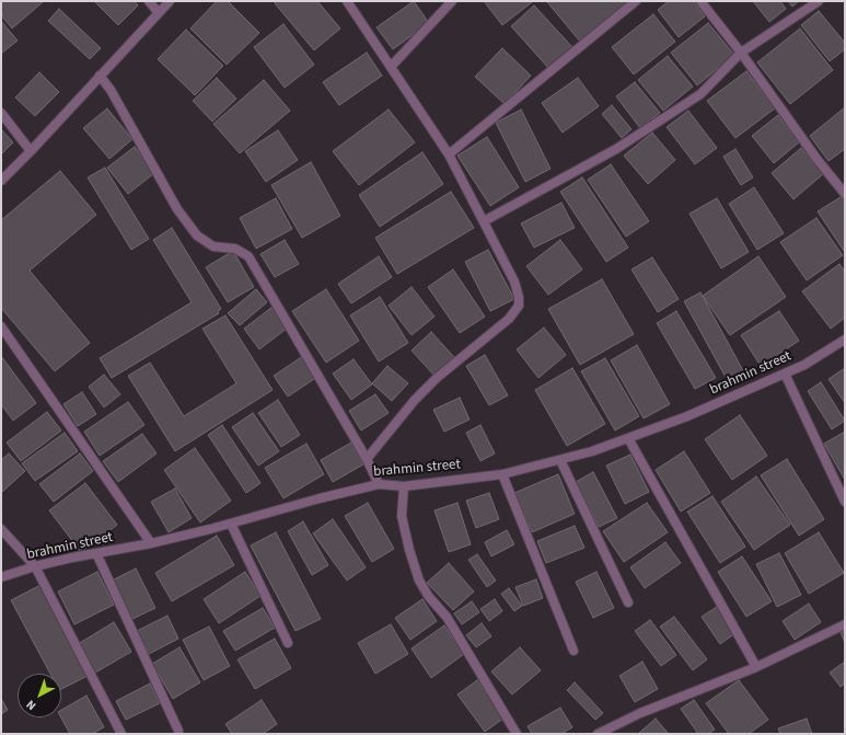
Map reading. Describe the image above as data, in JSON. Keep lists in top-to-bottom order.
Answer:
{
  "streets": {
    "street": ["brahmin street"]
  },
  "north": "bottom left"
}
